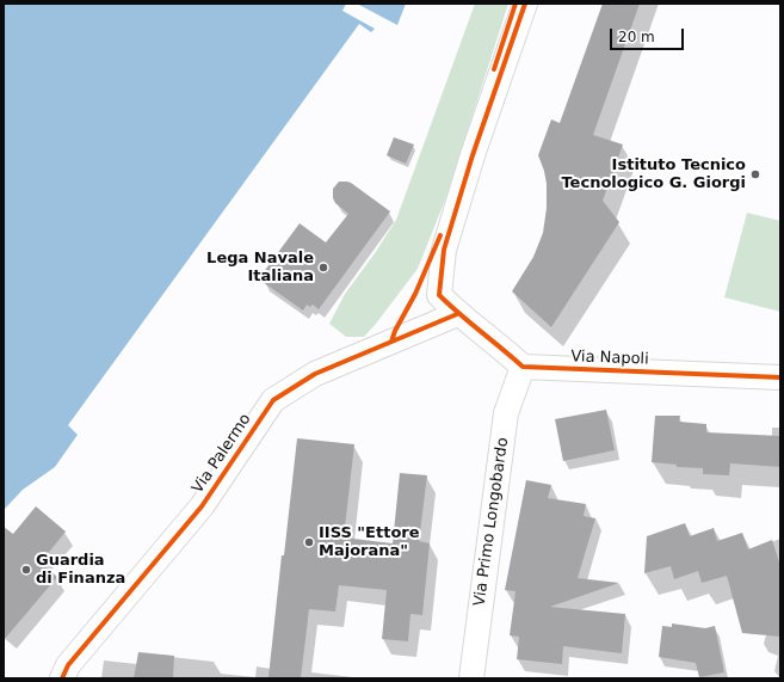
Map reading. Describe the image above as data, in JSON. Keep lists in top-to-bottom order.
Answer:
{
  "streets": {
    "street": ["Via Napoli", "Via Palermo", "Via Primo Longobardo"]
  },
  "crossings": [
    ["Via Napoli", "Via Primo Longobardo"]
  ],
  "places": [
    "Istituto Tecnico Tecnologico G. Giorgi",
    "Lega Navale Italiana",
    "IISS \"Ettore Majorana\"",
    "Guardia di Finanza"
  ],
  "scale_bar": "20 m"
}
